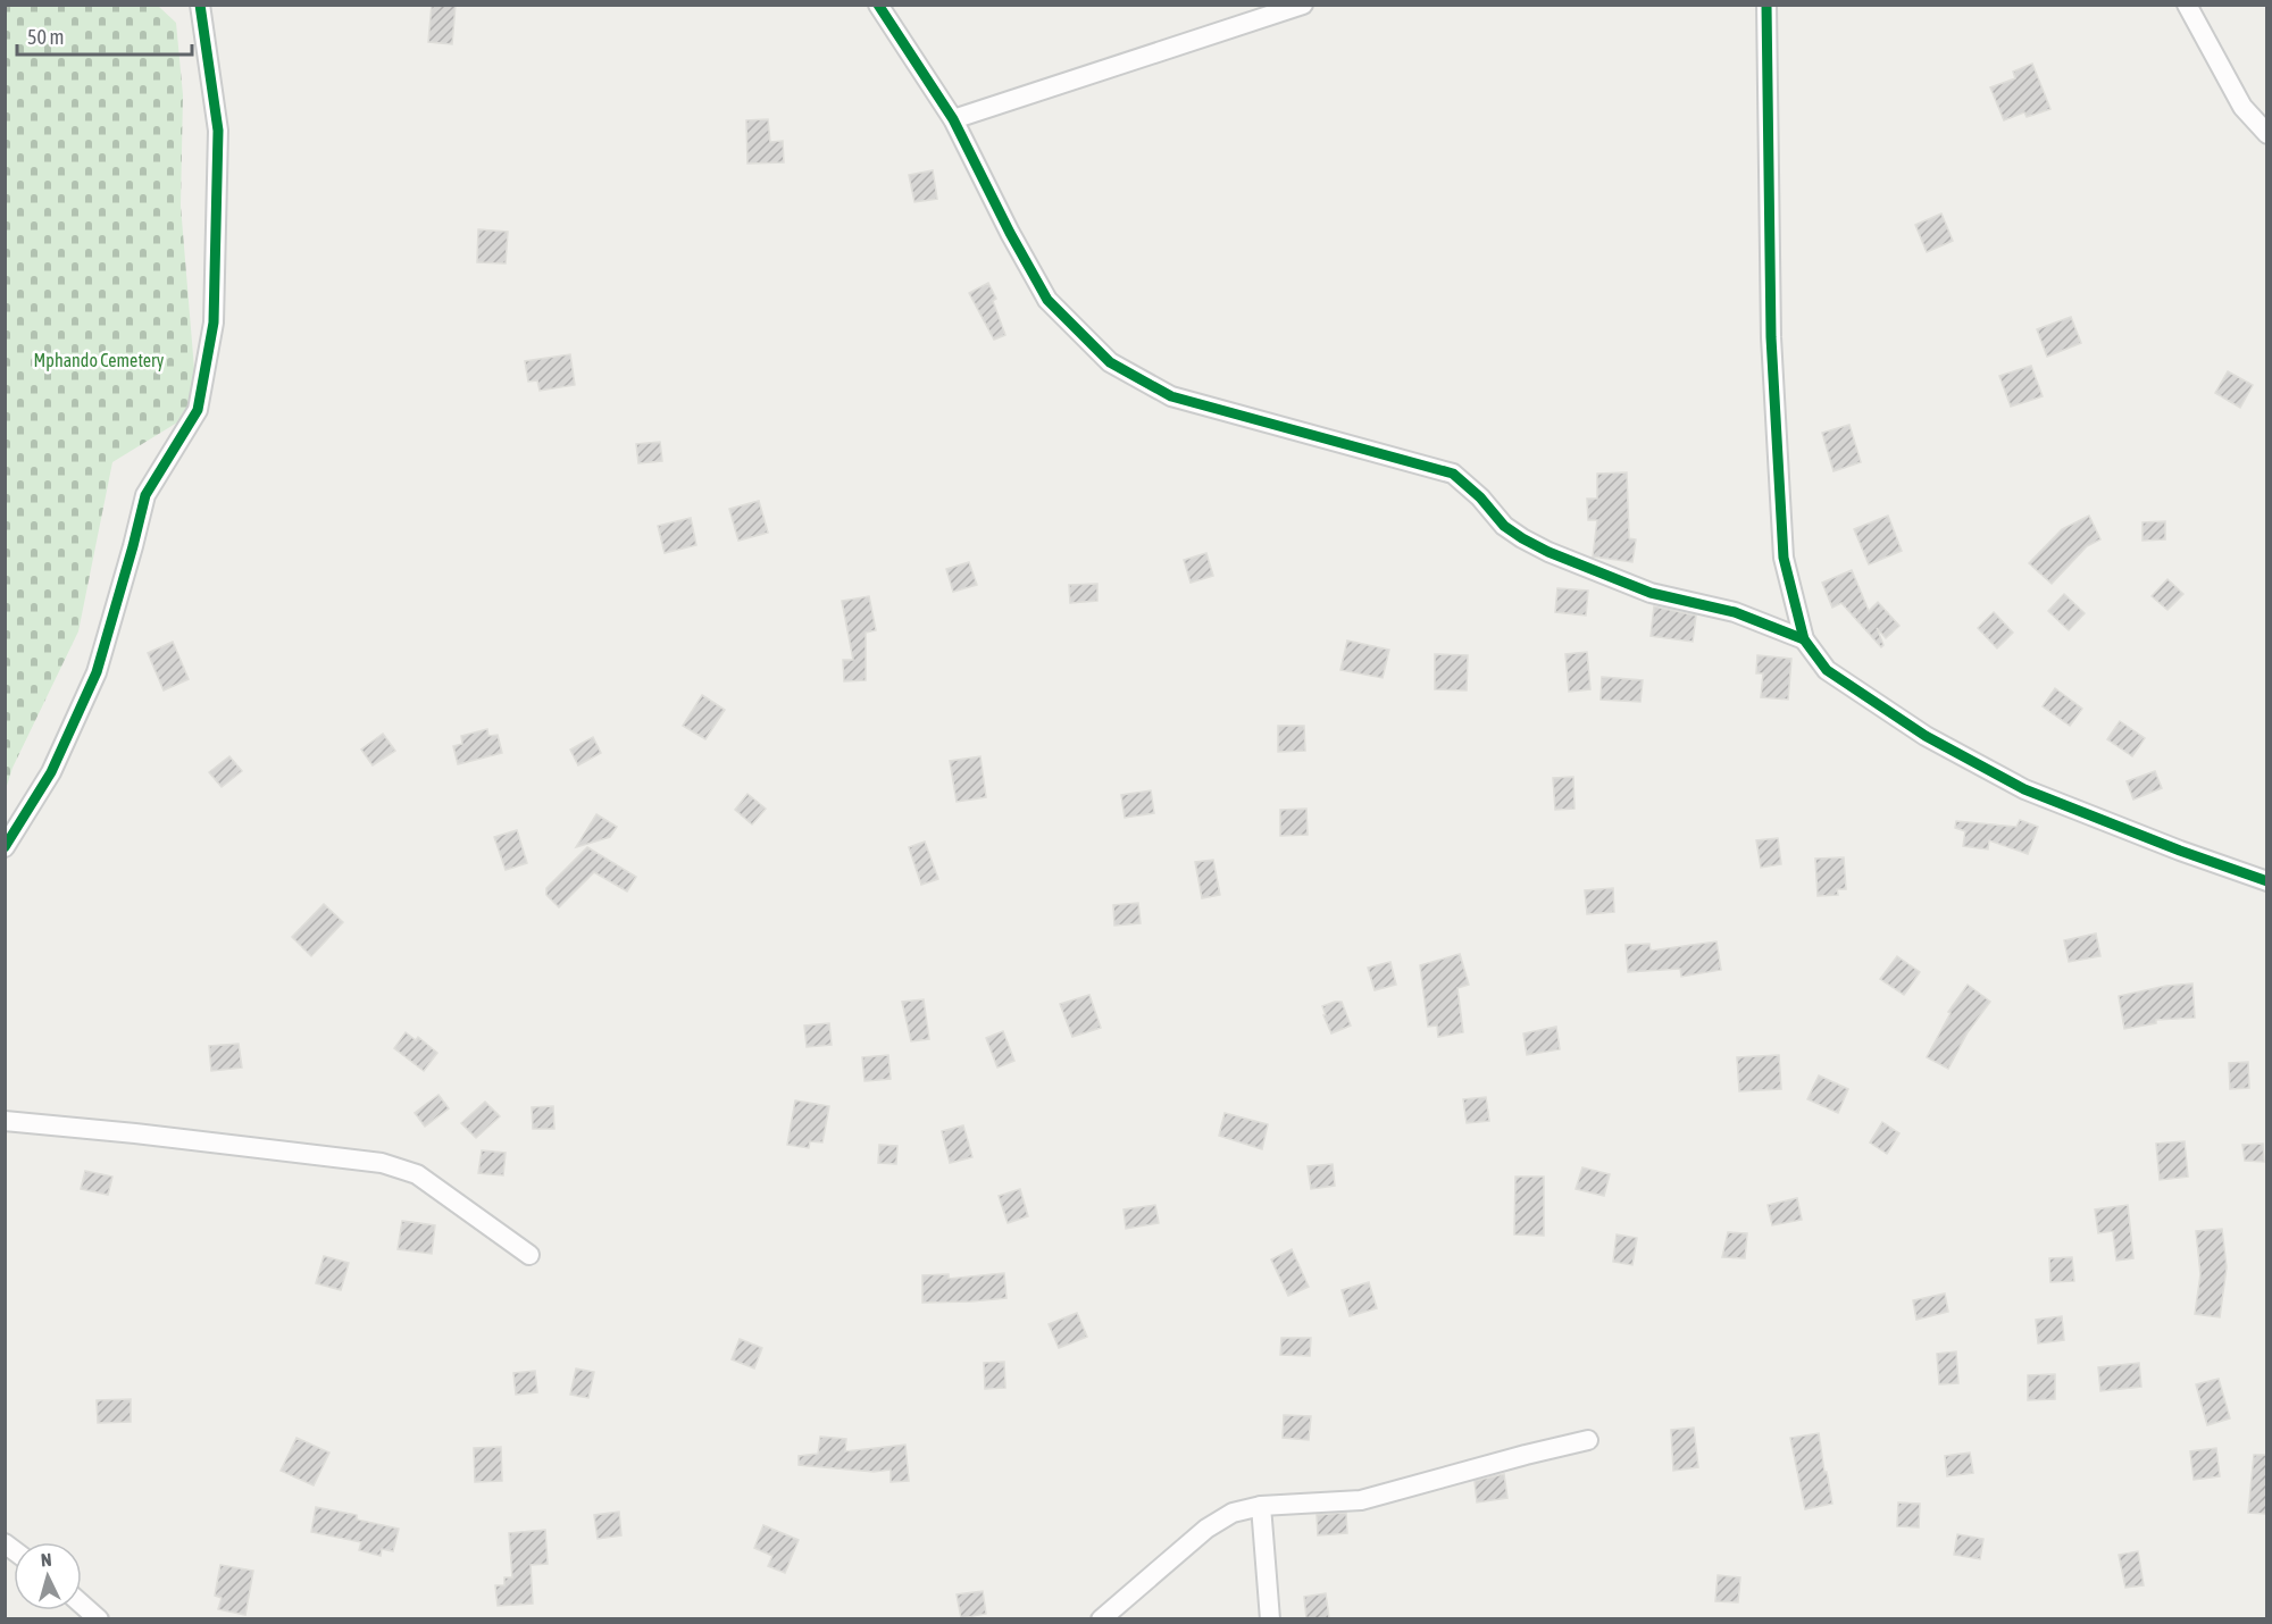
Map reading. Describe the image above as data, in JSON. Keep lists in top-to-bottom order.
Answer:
{
  "parks": ["Mphando Cemetery"],
  "scale_bar": "50 m",
  "north": "top"
}
